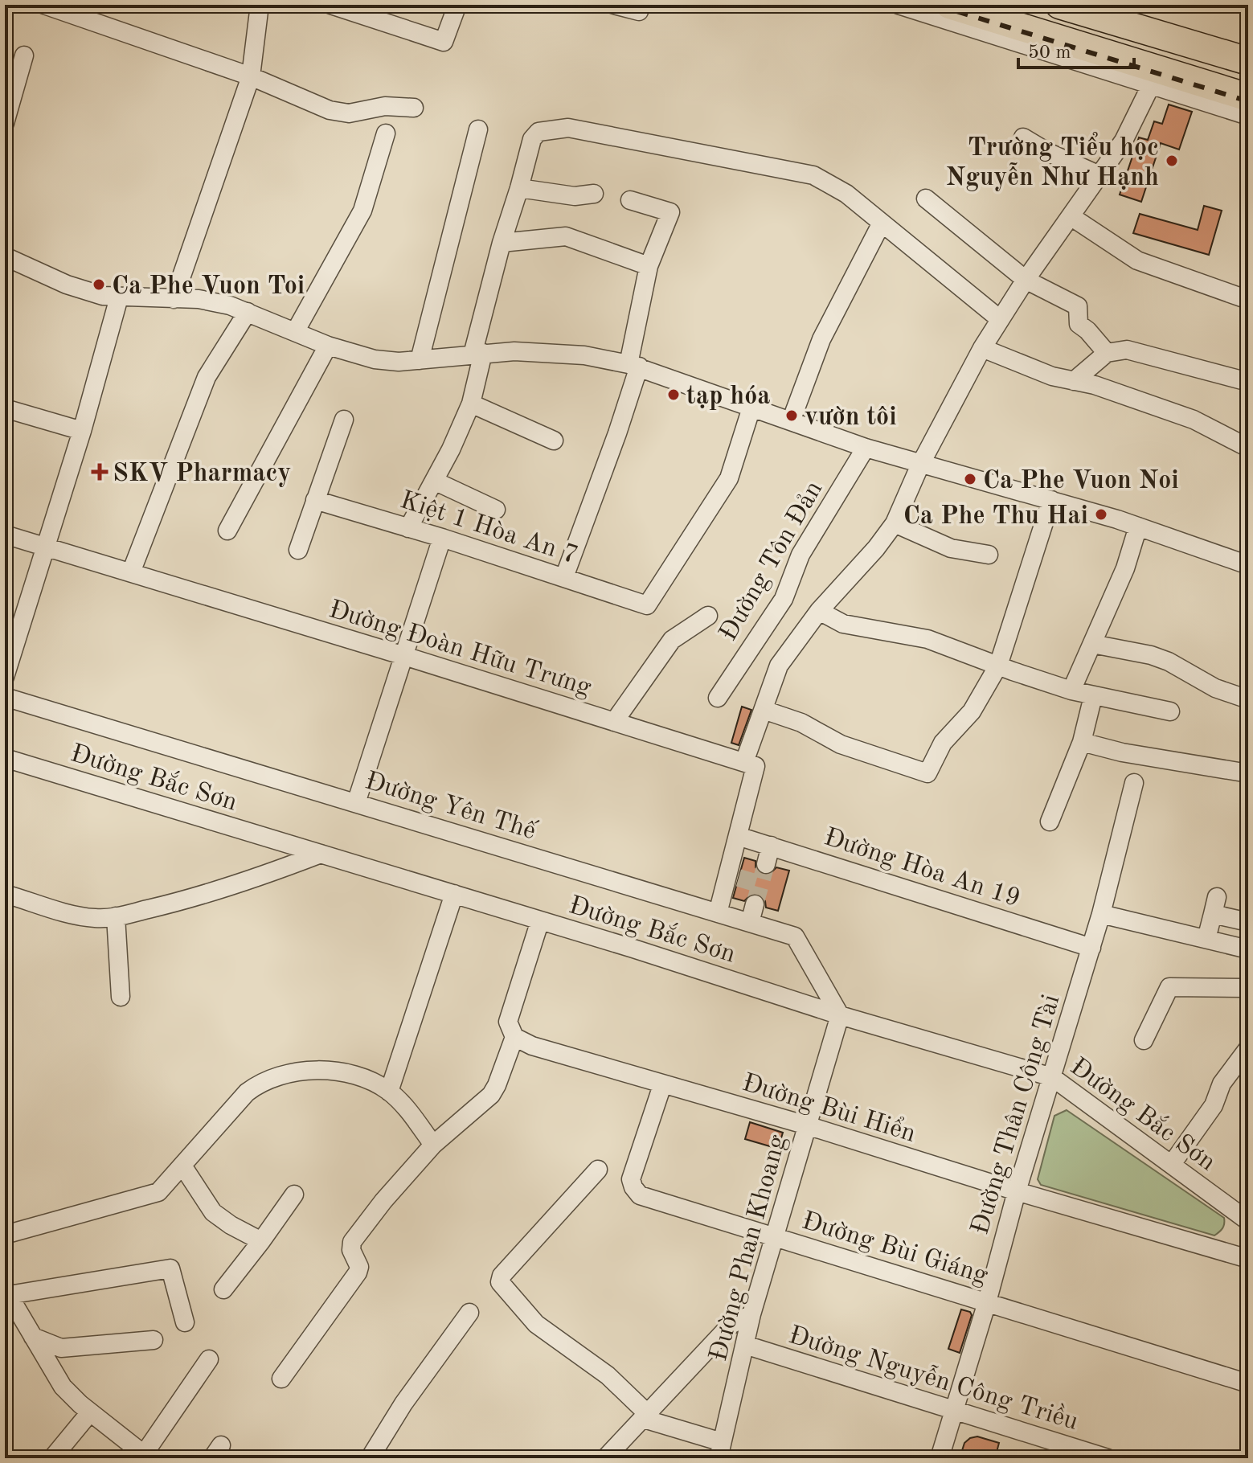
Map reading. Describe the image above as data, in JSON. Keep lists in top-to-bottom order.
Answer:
{
  "streets": {
    "street": [
      "Kiệt 1 Hòa An 7",
      "Đường Tôn Đản",
      "Đường Đoàn Hữu Trưng",
      "Đường Bắc Sơn",
      "Đường Yên Thế",
      "Đường Hòa An 19",
      "Đường Bùi Hiển",
      "Đường Thân Công Tài",
      "Đường Bùi Giáng",
      "Đường Phan Khoang",
      "Đường Nguyễn Công Triều"
    ]
  },
  "crossings": [
    ["Đường Bắc Sơn", "Đường Yên Thế"],
    ["Đường Bắc Sơn", "Đường Thân Công Tài"],
    ["Đường Bắc Sơn", "Đường Phan Khoang"],
    ["Đường Yên Thế", "Đường Phan Khoang"],
    ["Đường Hòa An 19", "Đường Thân Công Tài"],
    ["Đường Bùi Hiển", "Đường Thân Công Tài"],
    ["Đường Bùi Hiển", "Đường Bùi Giáng"],
    ["Đường Bùi Hiển", "Đường Phan Khoang"],
    ["Đường Thân Công Tài", "Đường Bùi Giáng"],
    ["Đường Thân Công Tài", "Đường Nguyễn Công Triều"],
    ["Đường Bùi Giáng", "Đường Phan Khoang"],
    ["Đường Phan Khoang", "Đường Nguyễn Công Triều"]
  ],
  "places": {
    "other": [
      "Trường Tiểu học Nguyễn Như Hạnh",
      "Ca Phe Vuon Toi",
      "tạp hóa",
      "vườn tôi",
      "Ca Phe Vuon Noi",
      "Ca Phe Thu Hai"
    ],
    "health": ["SKV Pharmacy"]
  },
  "scale_bar": "50 m"
}
